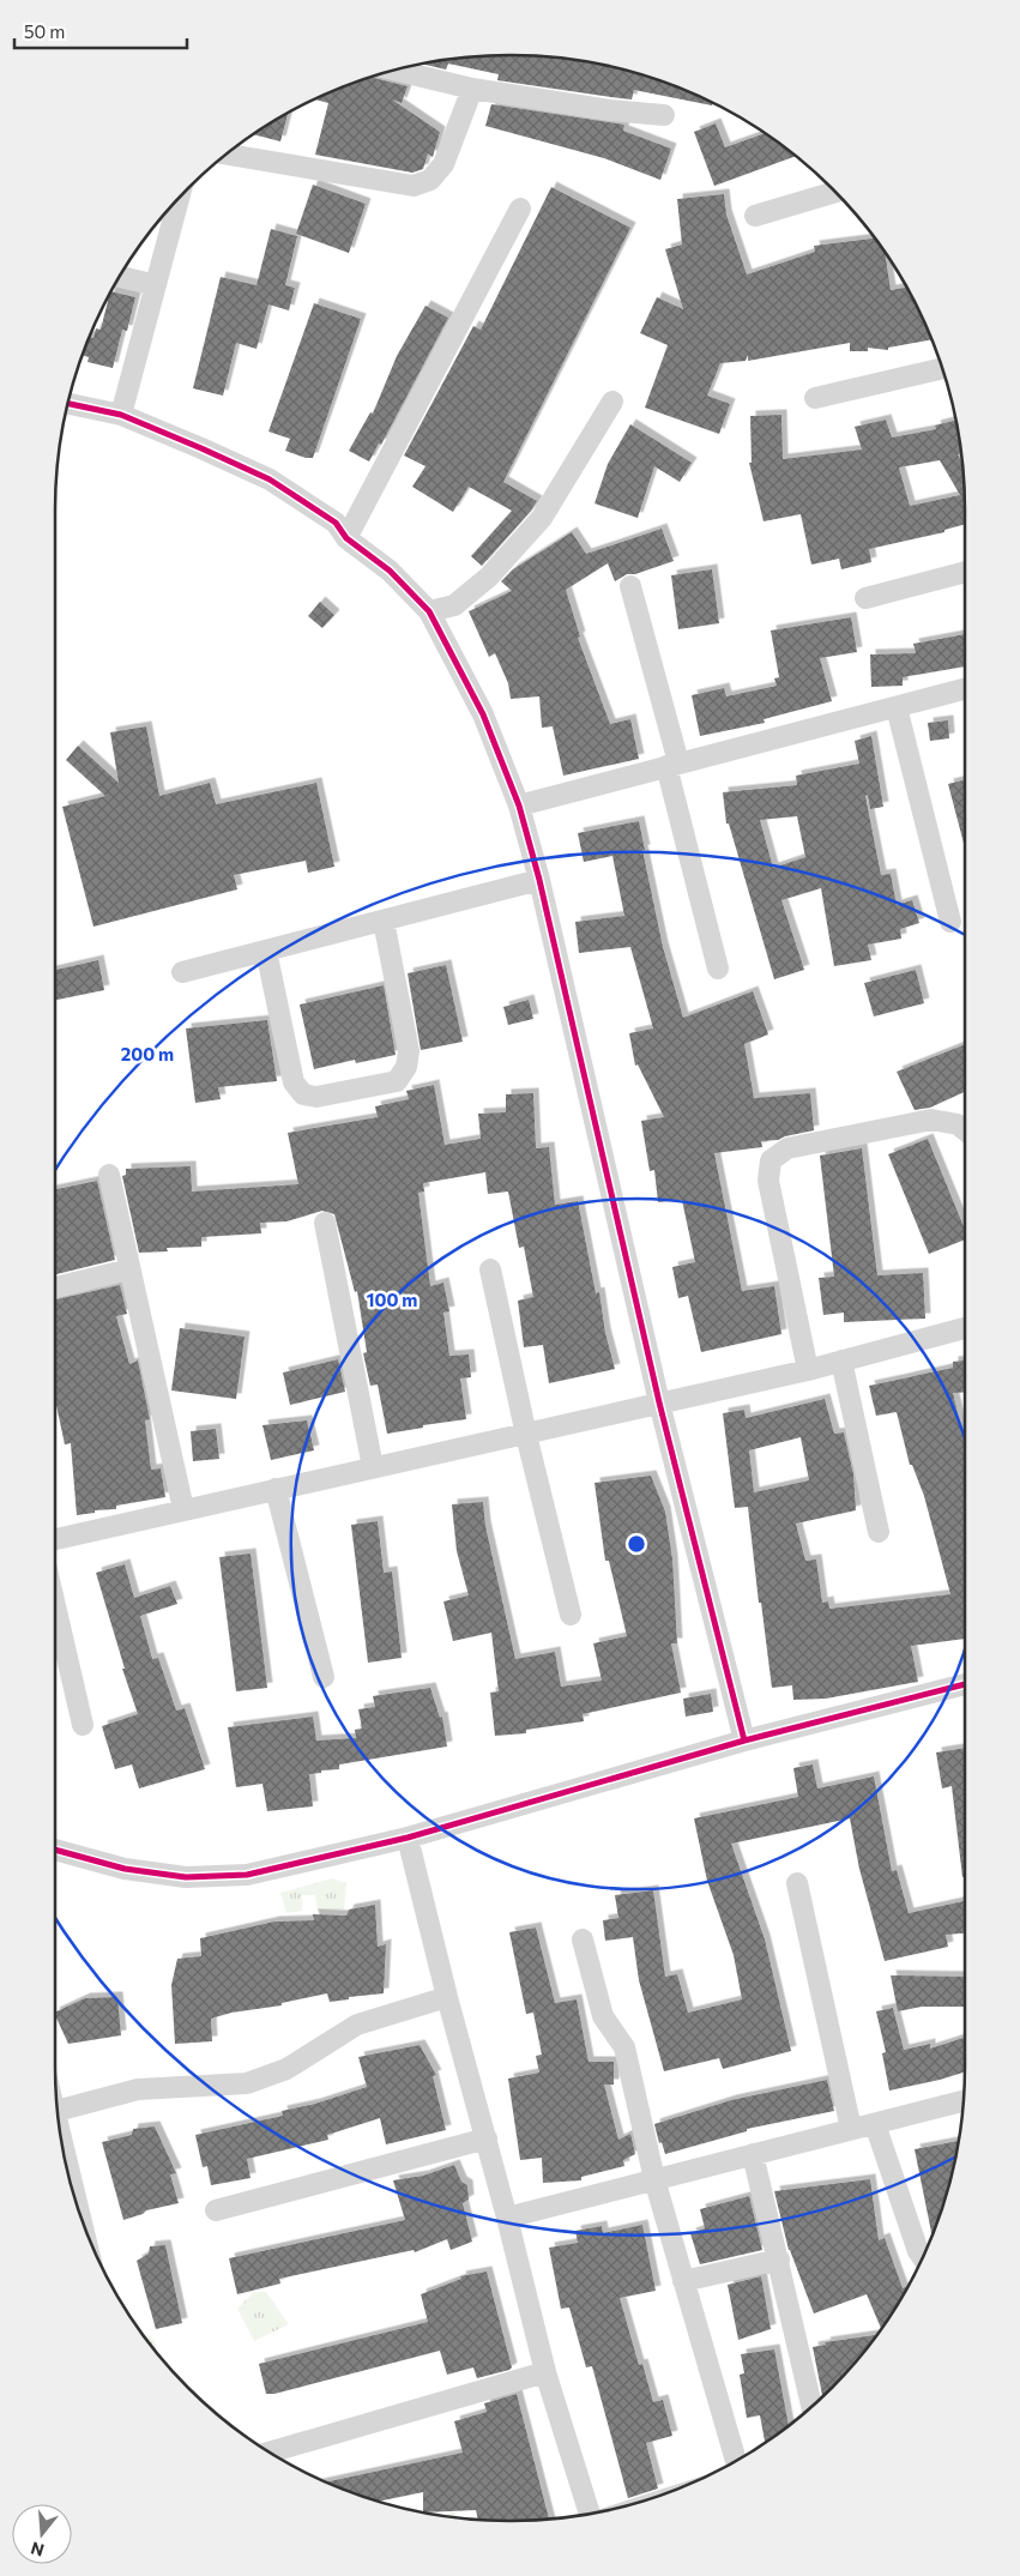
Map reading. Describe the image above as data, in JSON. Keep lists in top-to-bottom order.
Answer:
{
  "scale_bar": "50 m",
  "north": "bottom",
  "rings": ["200 m", "100 m"]
}
